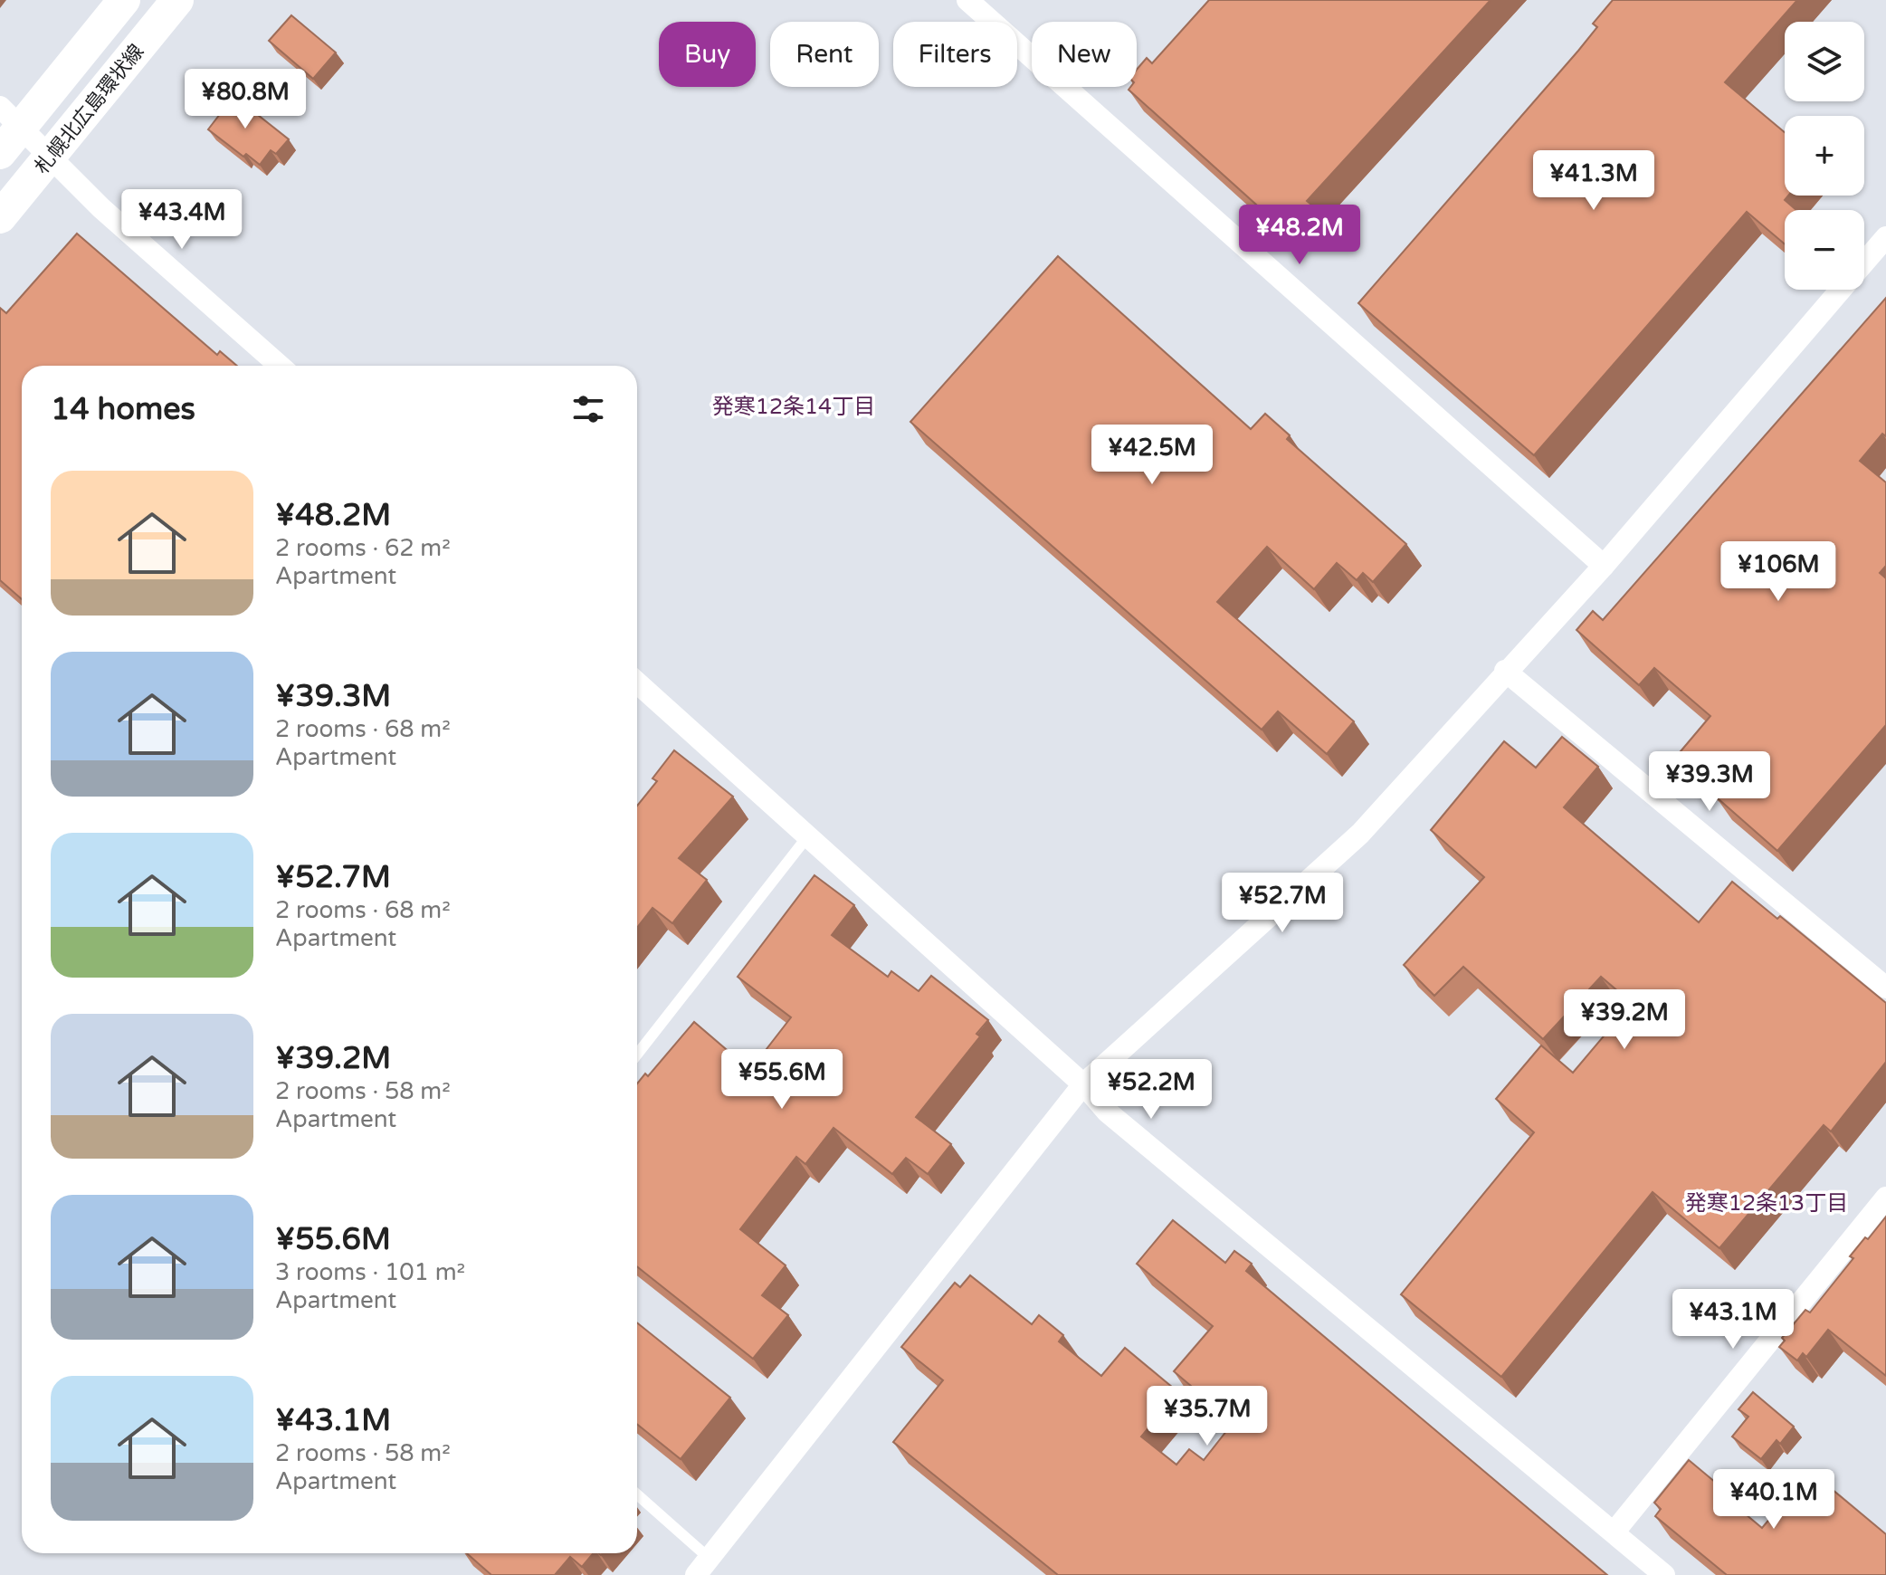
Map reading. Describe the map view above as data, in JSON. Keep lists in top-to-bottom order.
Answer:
{
  "streets": {
    "main road": ["札幌北広島環状線"]
  },
  "districts": ["発寒12条14丁目", "発寒12条13丁目"],
  "page": {
    "map_buttons": ["+", "−"],
    "chip": [
      "Buy",
      "Rent",
      "Filters",
      "New"
    ],
    "price": [
      "¥80.8M",
      "¥41.3M",
      "¥43.4M",
      "¥48.2M",
      "¥42.5M",
      "¥106M",
      "¥39.3M",
      "¥52.7M",
      "¥39.2M",
      "¥55.6M",
      "¥52.2M",
      "¥43.1M",
      "¥35.7M",
      "¥40.1M"
    ],
    "heading": "14 homes",
    "list": [
      {
        "name": "¥48.2M",
        "note": "2 rooms · 62 m² · Apartment"
      },
      {
        "name": "¥39.3M",
        "note": "2 rooms · 68 m² · Apartment"
      },
      {
        "name": "¥52.7M",
        "note": "2 rooms · 68 m² · Apartment"
      },
      {
        "name": "¥39.2M",
        "note": "2 rooms · 58 m² · Apartment"
      },
      {
        "name": "¥55.6M",
        "note": "3 rooms · 101 m² · Apartment"
      },
      {
        "name": "¥43.1M",
        "note": "2 rooms · 58 m² · Apartment"
      }
    ]
  }
}
